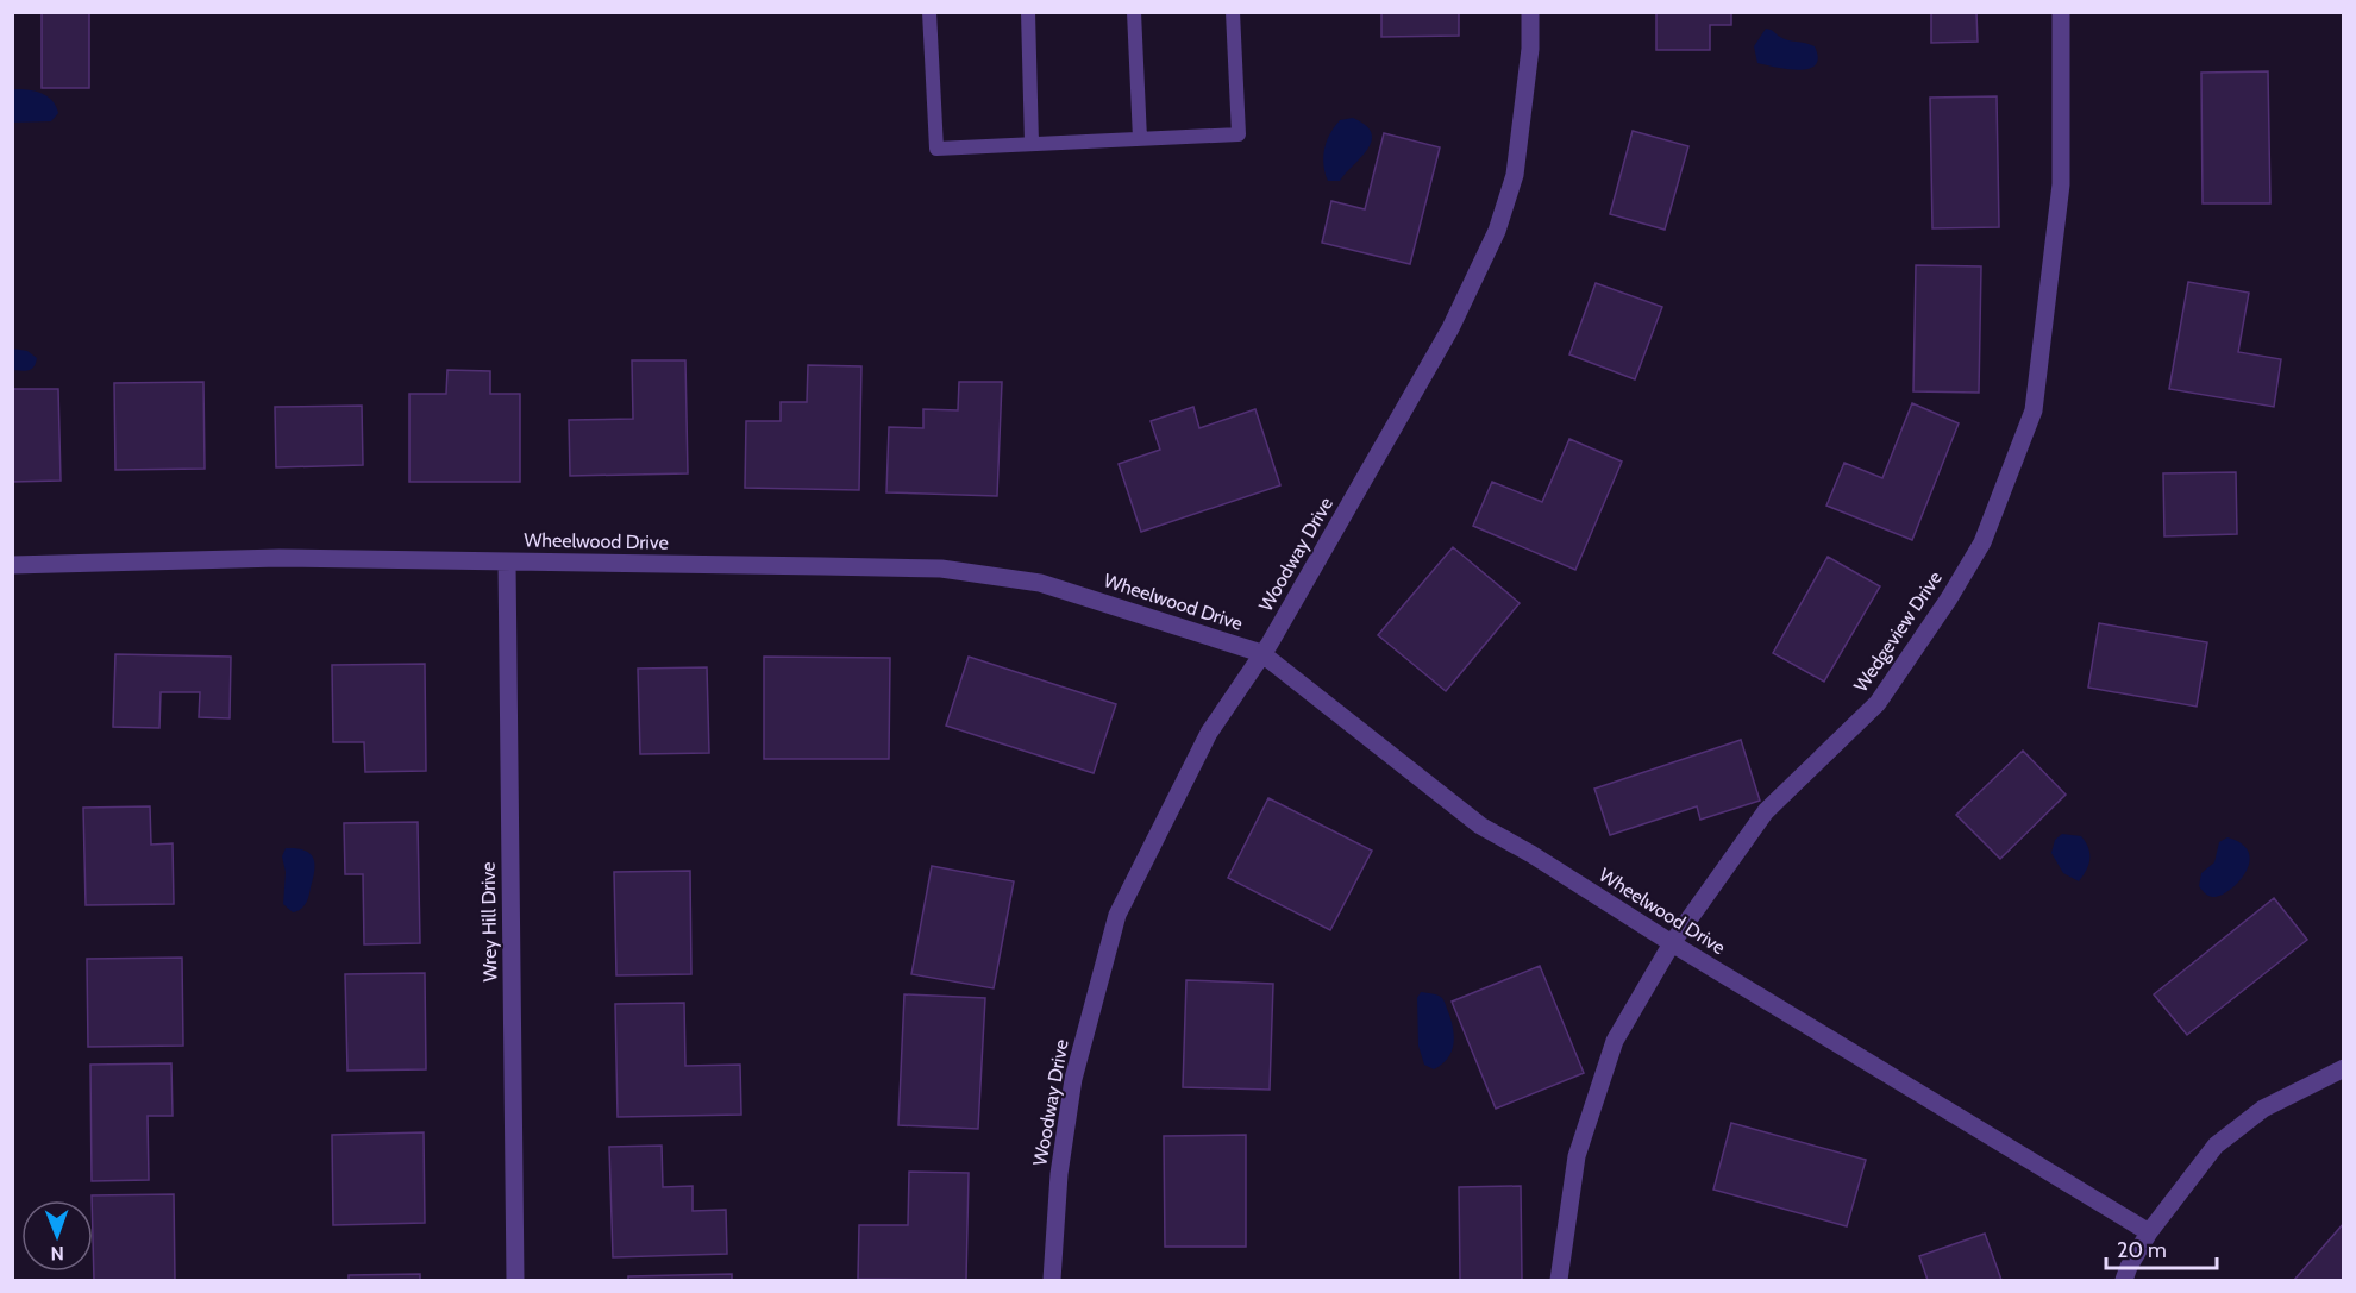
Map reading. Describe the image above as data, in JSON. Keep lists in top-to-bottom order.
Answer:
{
  "streets": {
    "street": [
      "Wheelwood Drive",
      "Woodway Drive",
      "Wedgeview Drive",
      "Wrey Hill Drive"
    ]
  },
  "crossings": [
    ["Wheelwood Drive", "Woodway Drive"],
    ["Wheelwood Drive", "Wedgeview Drive"],
    ["Wheelwood Drive", "Wrey Hill Drive"]
  ],
  "scale_bar": "20 m",
  "north": "bottom"
}
